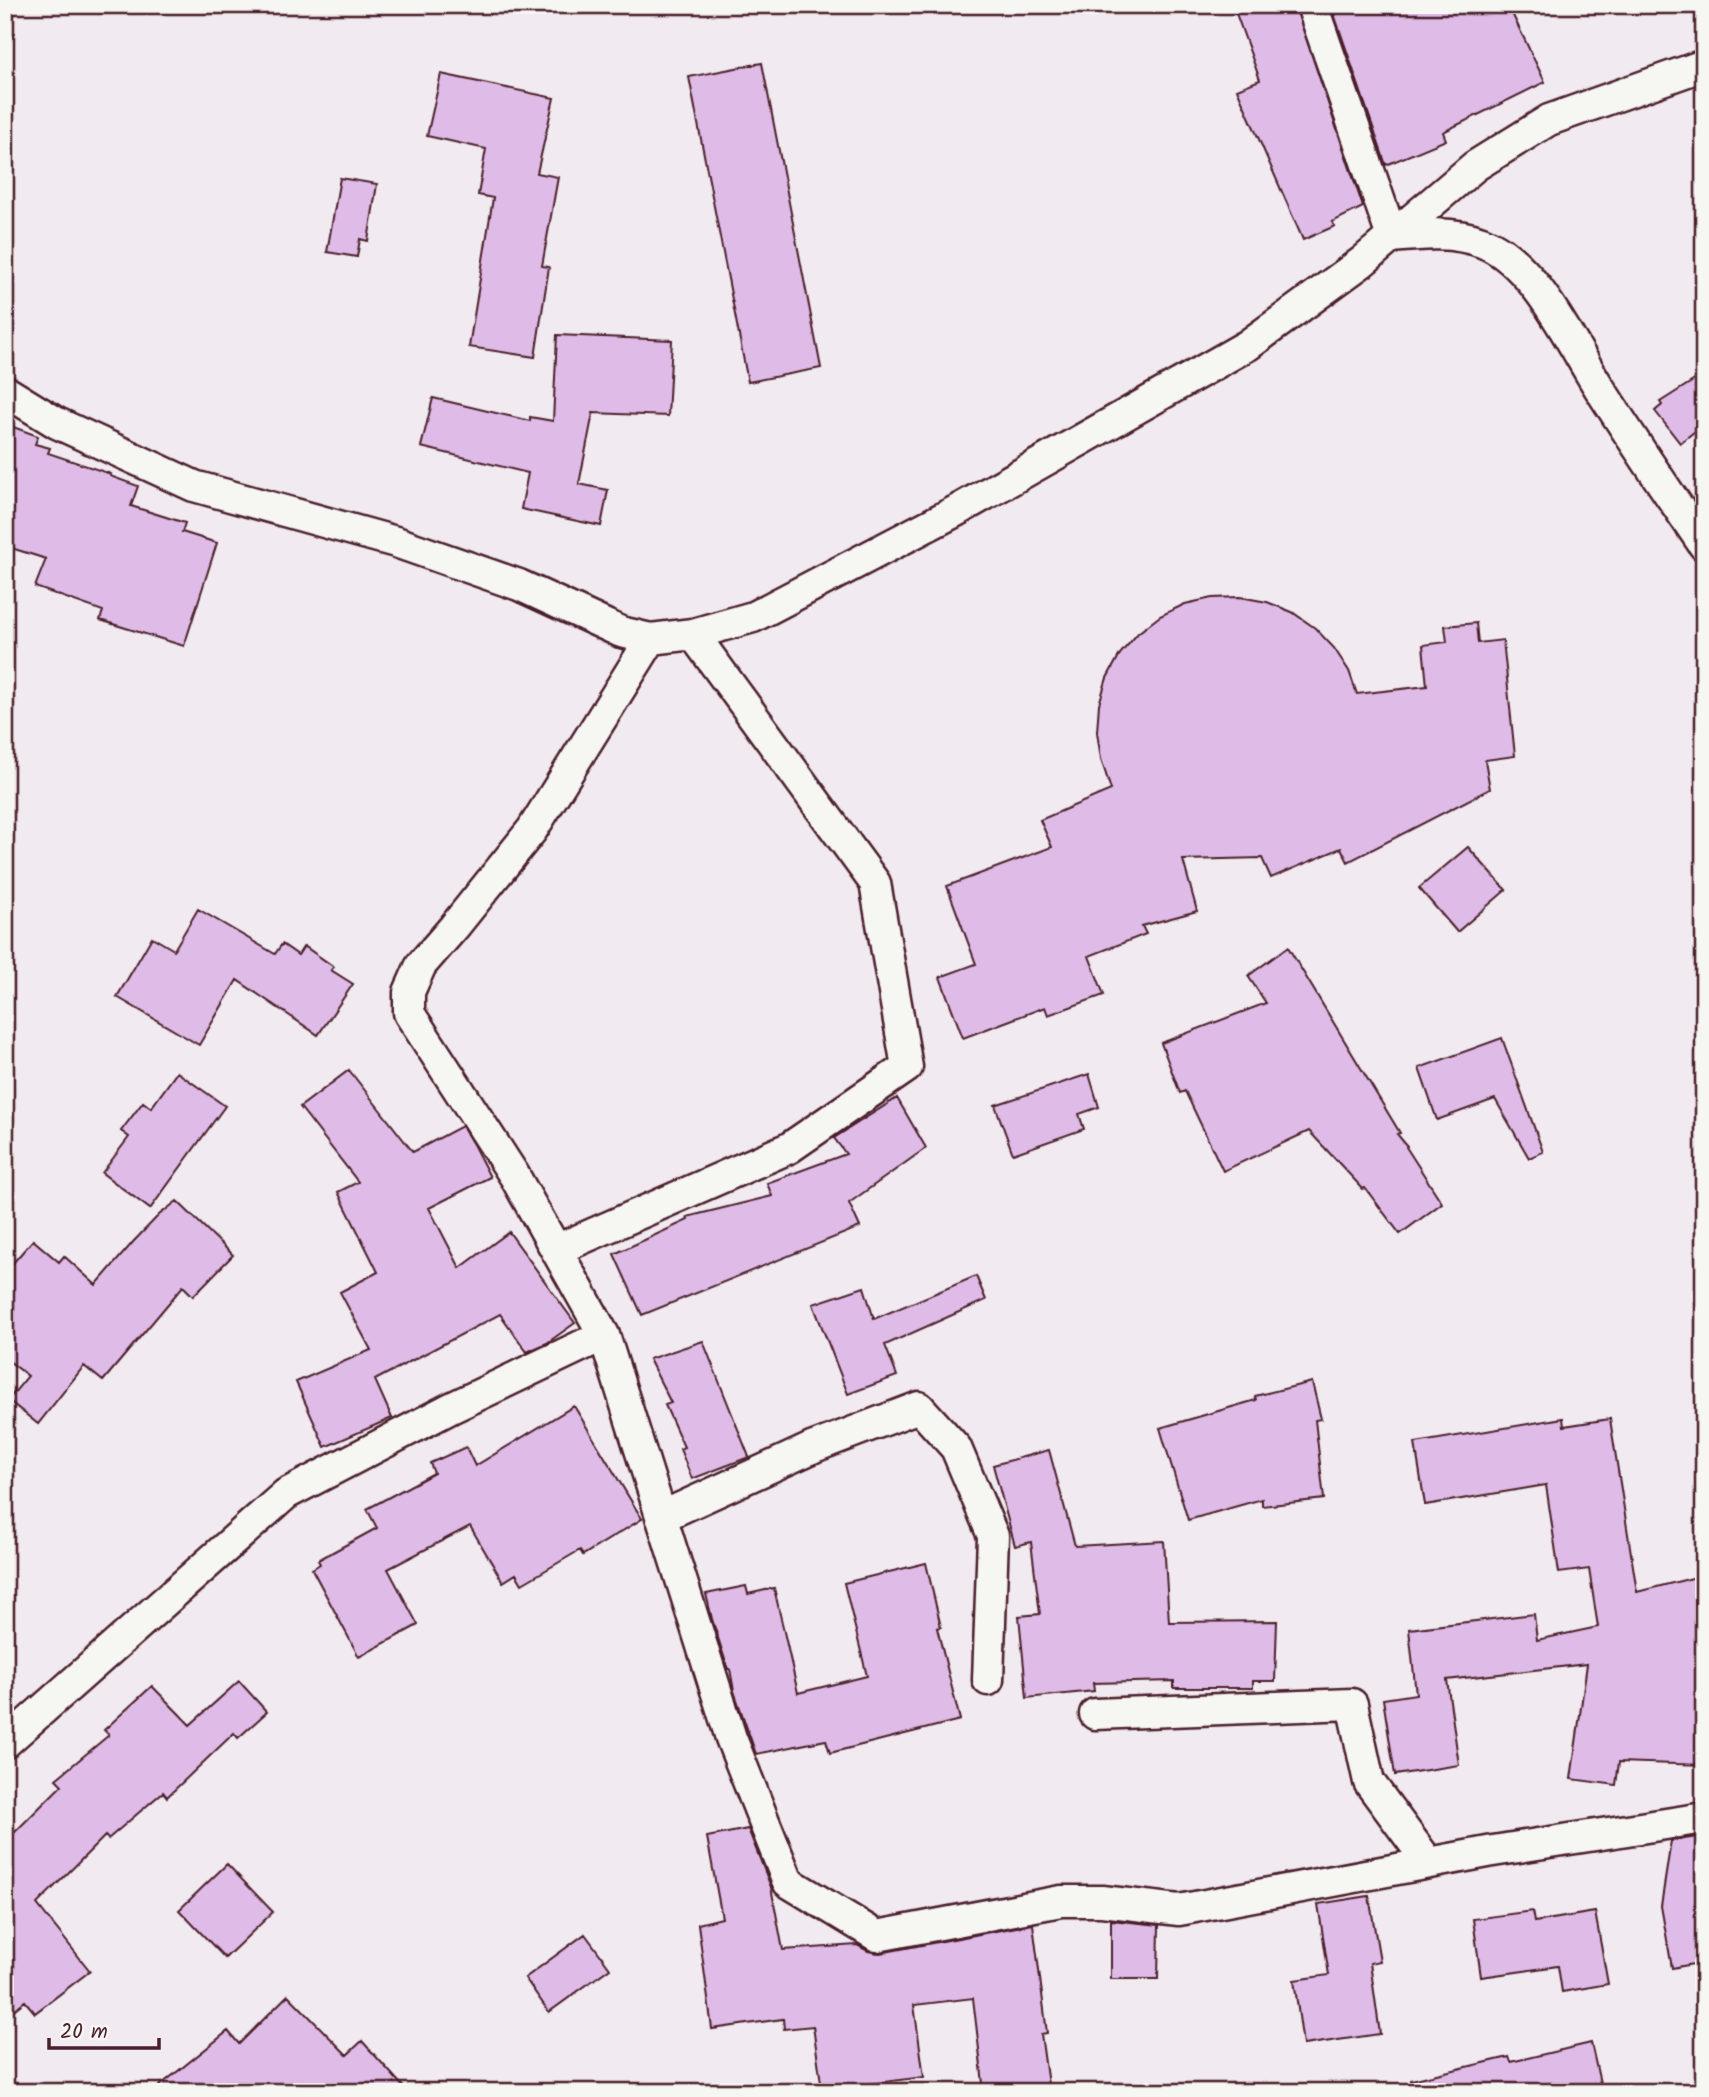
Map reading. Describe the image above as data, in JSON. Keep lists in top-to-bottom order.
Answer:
{
  "scale_bar": "20 m"
}
